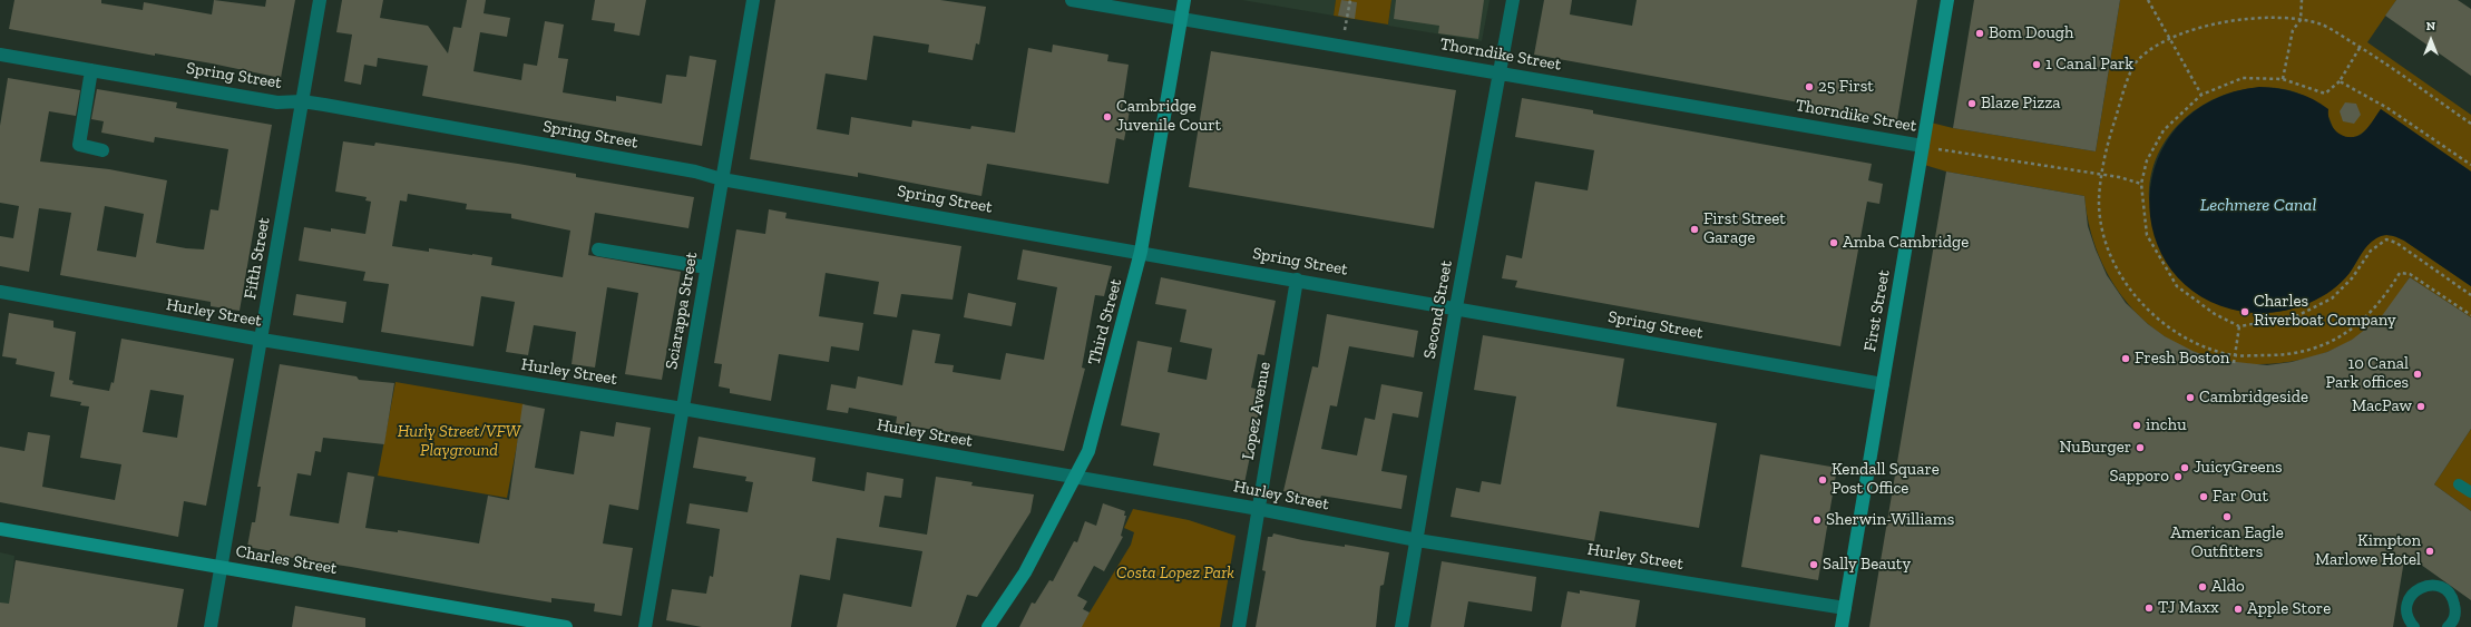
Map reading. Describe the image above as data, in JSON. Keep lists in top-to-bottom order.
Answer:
{
  "streets": {
    "street": [
      "Thorndike Street",
      "Spring Street",
      "Fifth Street",
      "Second Street",
      "Sciarappa Street",
      "First Street",
      "Hurley Street",
      "Third Street",
      "Lopez Avenue",
      "Charles Street"
    ]
  },
  "crossings": [
    ["Thorndike Street", "Second Street"],
    ["Thorndike Street", "First Street"],
    ["Thorndike Street", "Third Street"],
    ["Spring Street", "Fifth Street"],
    ["Spring Street", "Second Street"],
    ["Spring Street", "Sciarappa Street"],
    ["Spring Street", "First Street"],
    ["Spring Street", "Third Street"],
    ["Spring Street", "Lopez Avenue"],
    ["Fifth Street", "Hurley Street"],
    ["Fifth Street", "Charles Street"],
    ["Second Street", "Hurley Street"],
    ["Sciarappa Street", "Hurley Street"],
    ["First Street", "Hurley Street"],
    ["Hurley Street", "Third Street"],
    ["Hurley Street", "Lopez Avenue"]
  ],
  "water": ["Lechmere Canal"],
  "parks": ["Hurly Street/VFW Playground", "Costa Lopez Park"],
  "places": [
    "Bom Dough",
    "1 Canal Park",
    "25 First",
    "Blaze Pizza",
    "Cambridge Juvenile Court",
    "First Street Garage",
    "Amba Cambridge",
    "Charles Riverboat Company",
    "Fresh Boston",
    "10 Canal Park offices",
    "Cambridgeside",
    "MacPaw",
    "inchu",
    "NuBurger",
    "JuicyGreens",
    "Sapporo",
    "Kendall Square Post Office",
    "Far Out",
    "American Eagle Outfitters",
    "Sherwin-Williams",
    "Kimpton Marlowe Hotel",
    "Sally Beauty",
    "Aldo",
    "TJ Maxx",
    "Apple Store"
  ],
  "north": "top"
}
